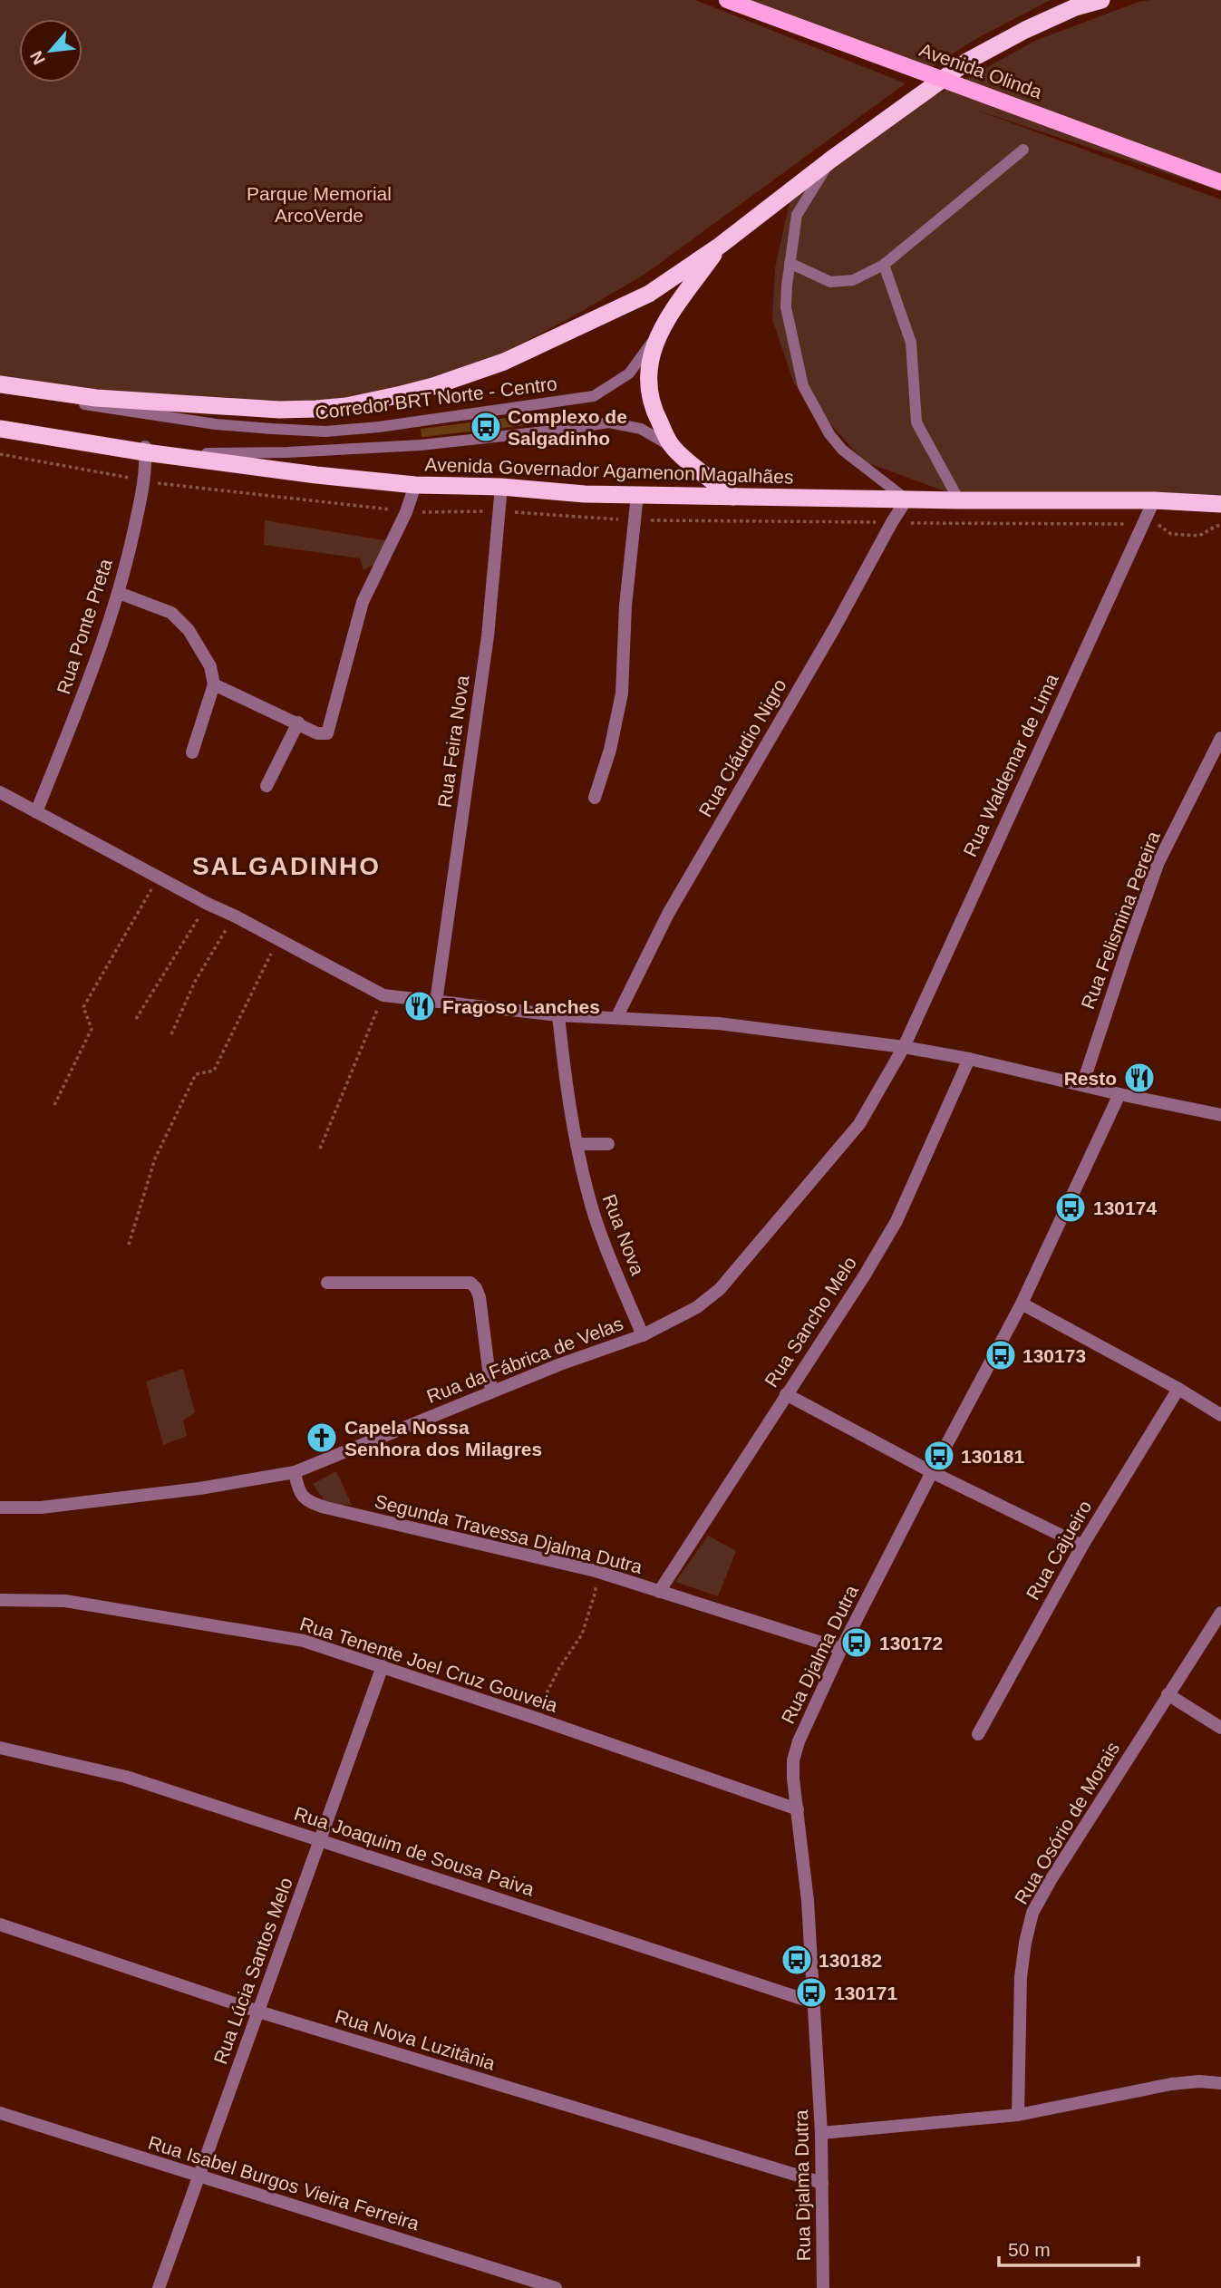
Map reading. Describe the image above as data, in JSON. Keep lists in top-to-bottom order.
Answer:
{
  "streets": {
    "highway": ["Avenida Governador Agamenon Magalhães"],
    "main road": ["Avenida Olinda"],
    "street": [
      "Rua Ponte Preta",
      "Rua Feira Nova",
      "Rua Cláudio Nigro",
      "Rua Waldemar de Lima",
      "Rua Felismina Pereira",
      "Rua Nova",
      "Rua Sancho Melo",
      "Rua da Fábrica de Velas",
      "Segunda Travessa Djalma Dutra",
      "Rua Cajueiro",
      "Rua Djalma Dutra",
      "Rua Tenente Joel Cruz Gouveia",
      "Rua Osório de Morais",
      "Rua Joaquim de Sousa Paiva",
      "Rua Lúcia Santos Melo",
      "Rua Nova Luzitânia",
      "Rua Isabel Burgos Vieira Ferreira"
    ],
    "lane": ["Corredor BRT Norte - Centro"]
  },
  "crossings": [
    ["Corredor BRT Norte - Centro", "Avenida Governador Agamenon Magalhães"],
    ["Corredor BRT Norte - Centro", "Rua Ponte Preta"],
    ["Avenida Governador Agamenon Magalhães", "Rua Ponte Preta"],
    ["Avenida Governador Agamenon Magalhães", "Rua Feira Nova"],
    ["Avenida Governador Agamenon Magalhães", "Rua Cláudio Nigro"],
    ["Avenida Governador Agamenon Magalhães", "Rua Waldemar de Lima"],
    ["Rua Waldemar de Lima", "Rua da Fábrica de Velas"],
    ["Rua Nova", "Rua da Fábrica de Velas"],
    ["Rua Sancho Melo", "Segunda Travessa Djalma Dutra"],
    ["Rua da Fábrica de Velas", "Segunda Travessa Djalma Dutra"],
    ["Segunda Travessa Djalma Dutra", "Rua Djalma Dutra"],
    ["Rua Djalma Dutra", "Rua Tenente Joel Cruz Gouveia"],
    ["Rua Djalma Dutra", "Rua Joaquim de Sousa Paiva"],
    ["Rua Djalma Dutra", "Rua Nova Luzitânia"],
    ["Rua Tenente Joel Cruz Gouveia", "Rua Lúcia Santos Melo"],
    ["Rua Joaquim de Sousa Paiva", "Rua Lúcia Santos Melo"],
    ["Rua Lúcia Santos Melo", "Rua Nova Luzitânia"],
    ["Rua Lúcia Santos Melo", "Rua Isabel Burgos Vieira Ferreira"]
  ],
  "districts": ["SALGADINHO"],
  "parks": ["Parque Memorial ArcoVerde"],
  "places": {
    "bus stop": [
      "Complexo de Salgadinho",
      "130174",
      "130173",
      "130181",
      "130172",
      "130182",
      "130171"
    ],
    "restaurant": ["Fragoso Lanches", "Resto"],
    "church": ["Capela Nossa Senhora dos Milagres"]
  },
  "scale_bar": "50 m",
  "north": "bottom left"
}
